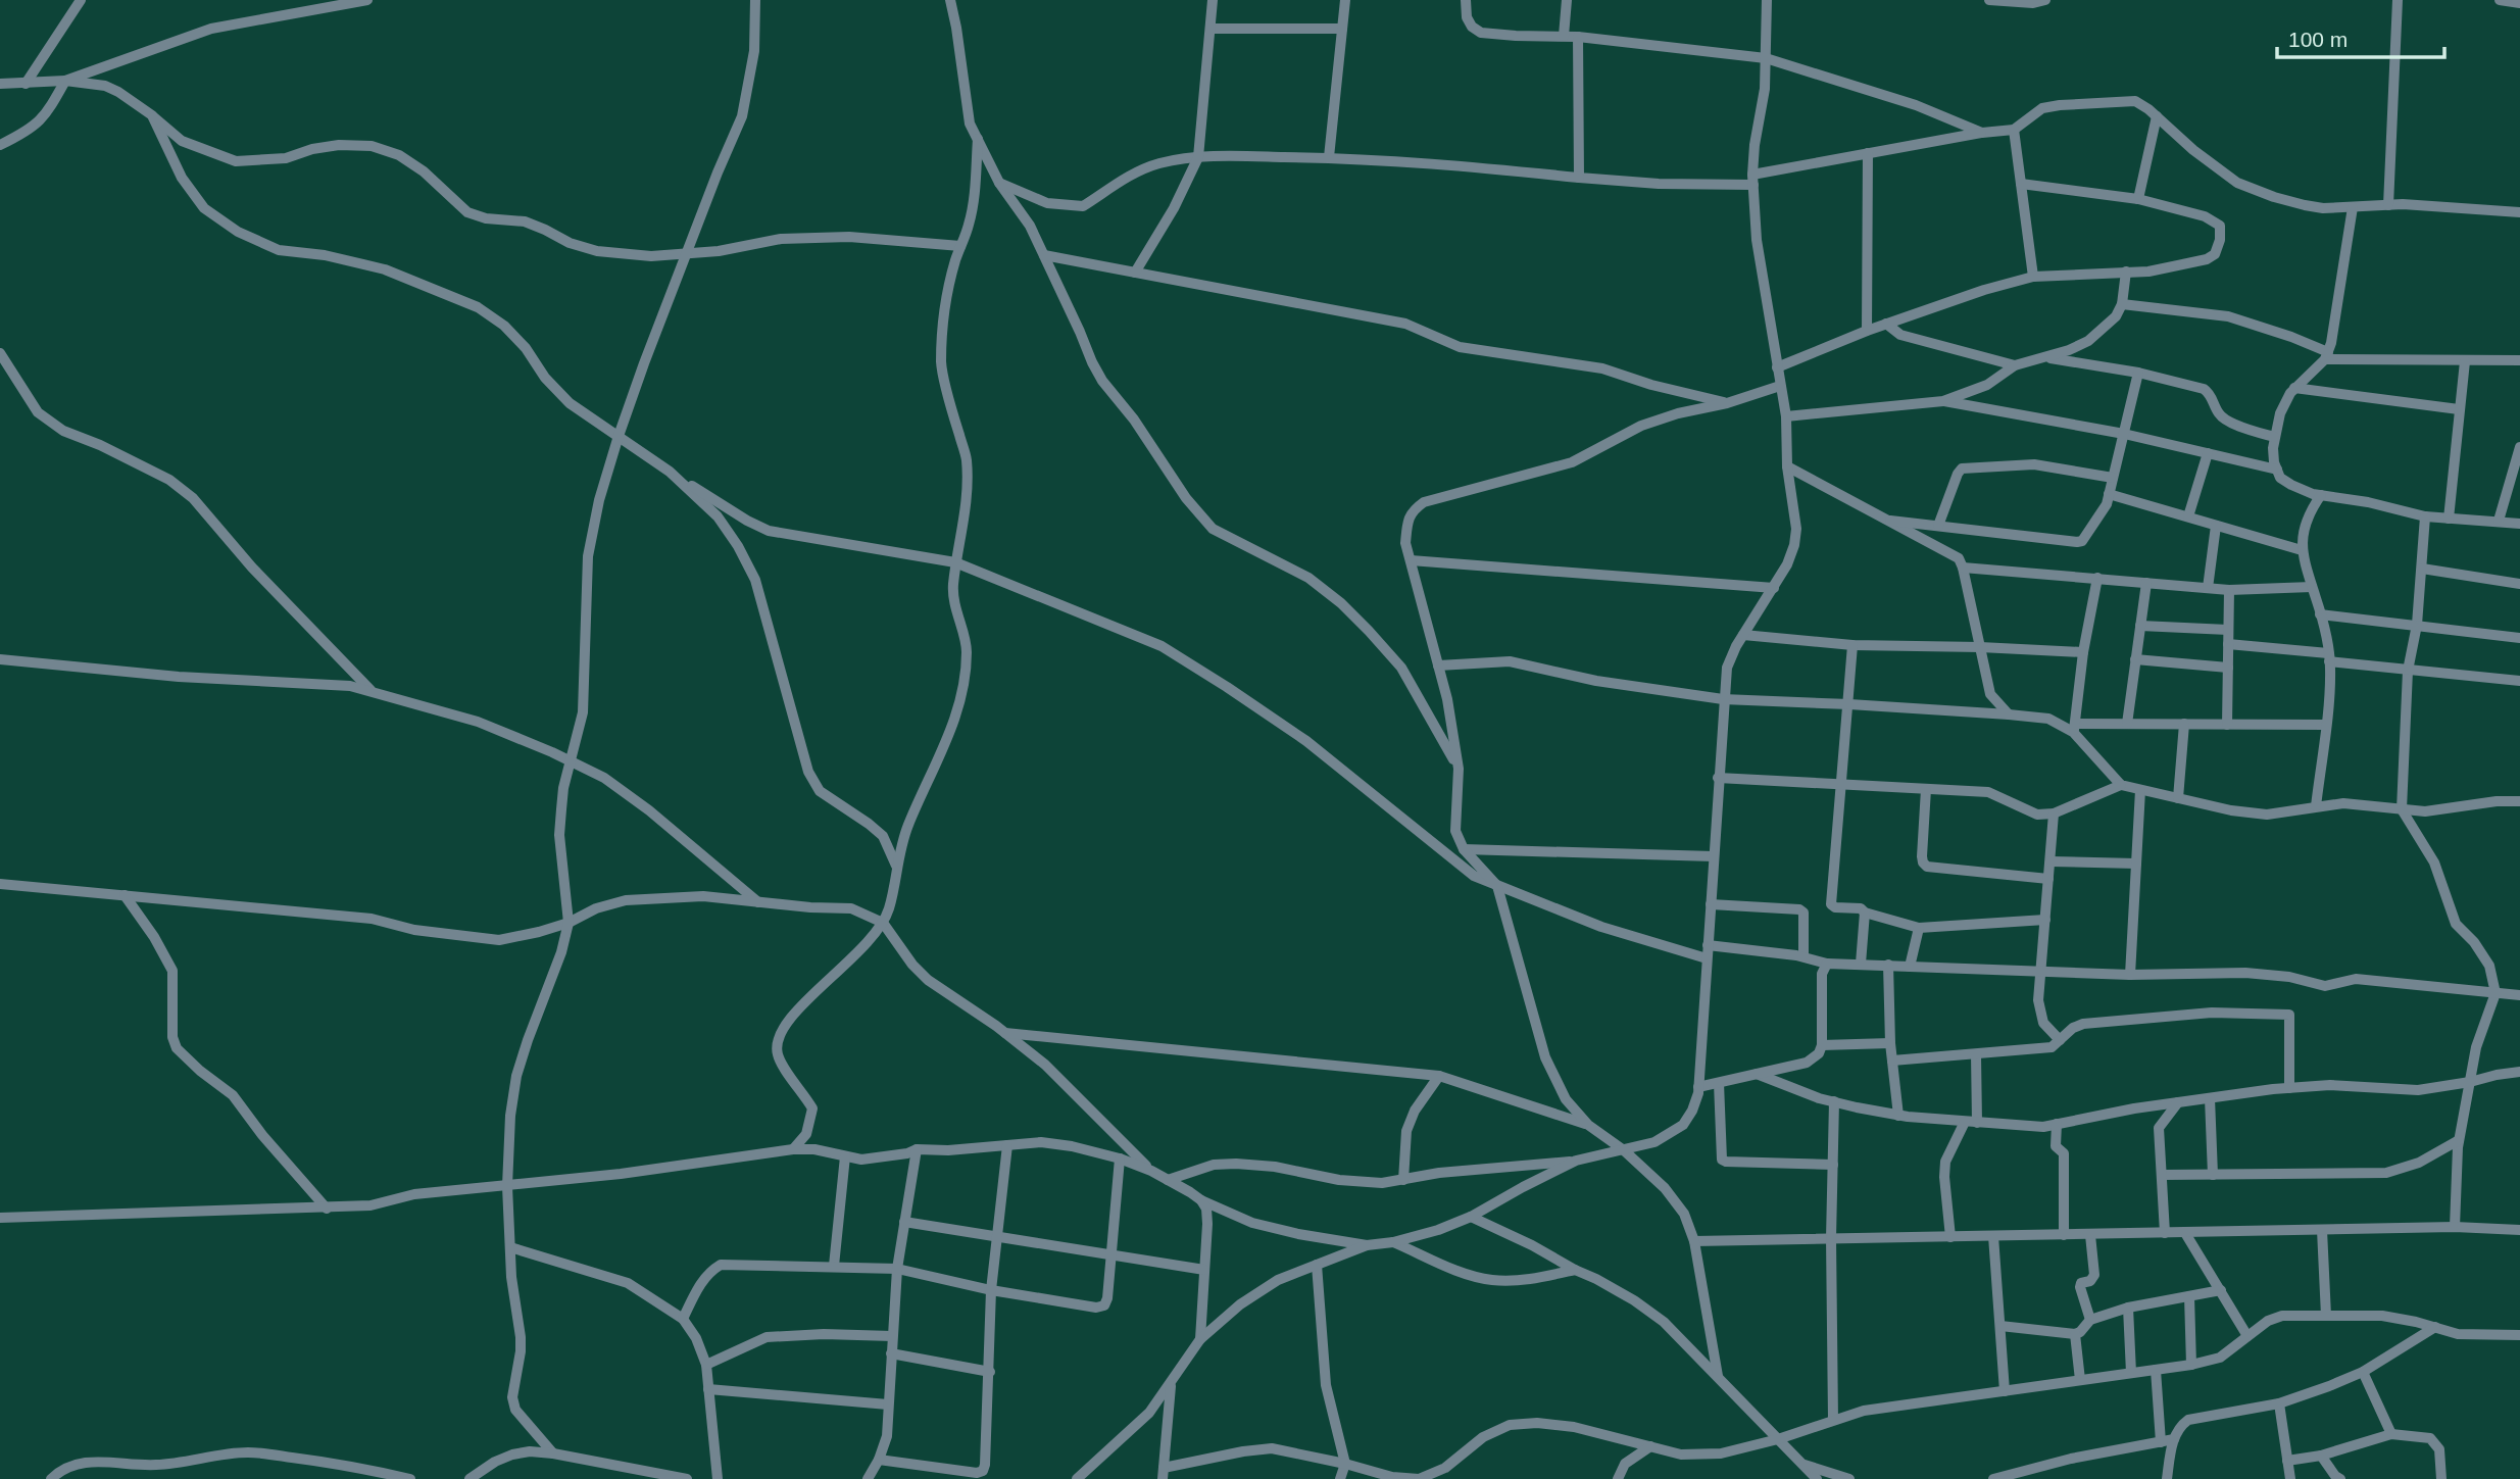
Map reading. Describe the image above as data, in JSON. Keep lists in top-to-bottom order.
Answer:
{
  "scale_bar": "100 m"
}
